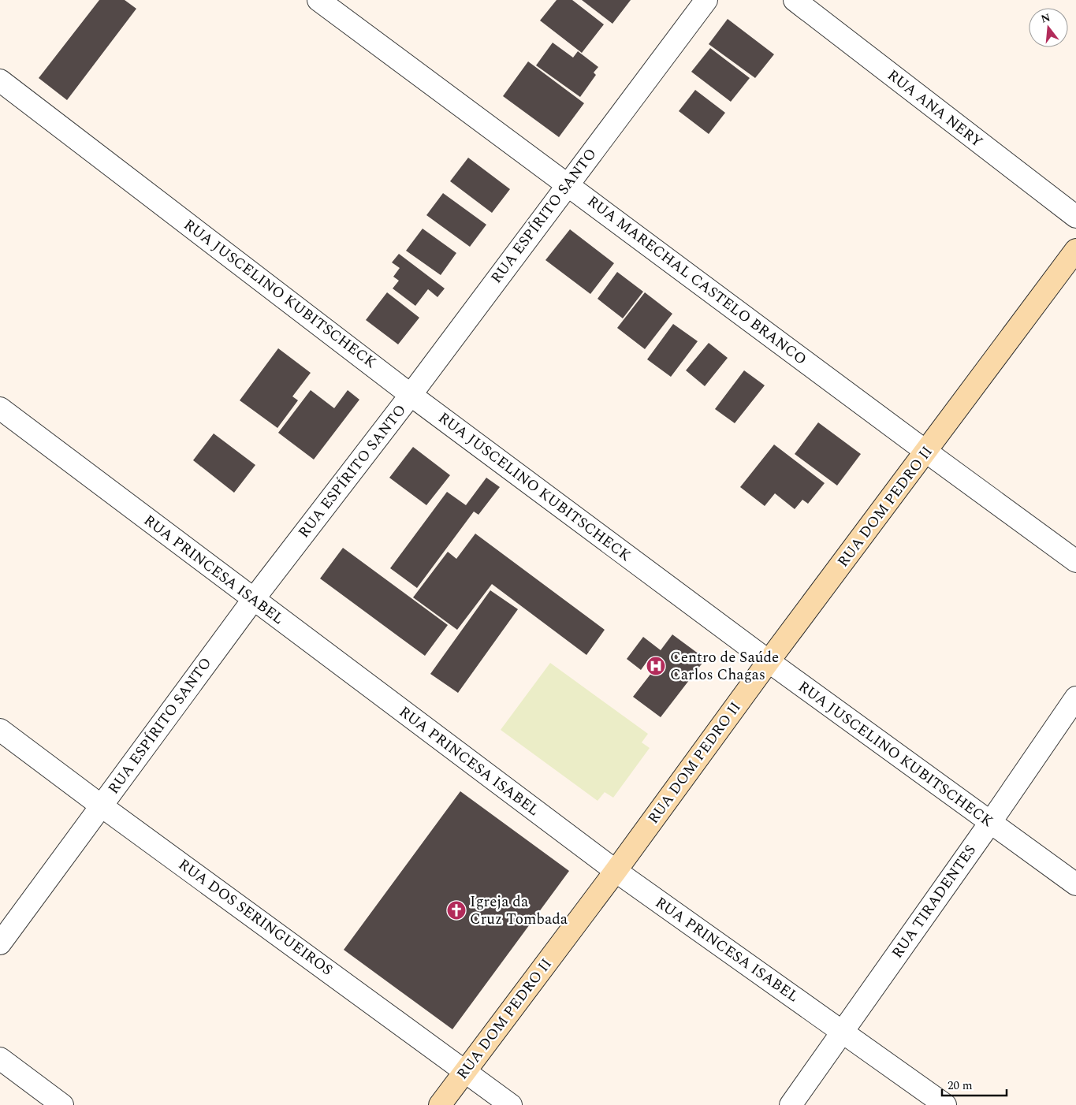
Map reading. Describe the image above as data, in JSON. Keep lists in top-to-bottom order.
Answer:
{
  "streets": {
    "street": [
      "RUA ANA NERY",
      "RUA ESPÍRITO SANTO",
      "RUA MARECHAL CASTELO BRANCO",
      "RUA JUSCELINO KUBITSCHECK",
      "RUA DOM PEDRO II",
      "RUA PRINCESA ISABEL",
      "RUA TIRADENTES",
      "RUA DOS SERINGUEIROS"
    ]
  },
  "crossings": [
    ["RUA ESPÍRITO SANTO", "RUA MARECHAL CASTELO BRANCO"],
    ["RUA ESPÍRITO SANTO", "RUA JUSCELINO KUBITSCHECK"],
    ["RUA ESPÍRITO SANTO", "RUA PRINCESA ISABEL"],
    ["RUA ESPÍRITO SANTO", "RUA DOS SERINGUEIROS"],
    ["RUA MARECHAL CASTELO BRANCO", "RUA DOM PEDRO II"],
    ["RUA JUSCELINO KUBITSCHECK", "RUA DOM PEDRO II"],
    ["RUA JUSCELINO KUBITSCHECK", "RUA TIRADENTES"],
    ["RUA DOM PEDRO II", "RUA PRINCESA ISABEL"],
    ["RUA DOM PEDRO II", "RUA DOS SERINGUEIROS"],
    ["RUA PRINCESA ISABEL", "RUA TIRADENTES"]
  ],
  "places": {
    "hospital": ["Centro de Saúde Carlos Chagas"],
    "church": ["Igreja da Cruz Tombada"]
  },
  "scale_bar": "20 m",
  "north": "top"
}
